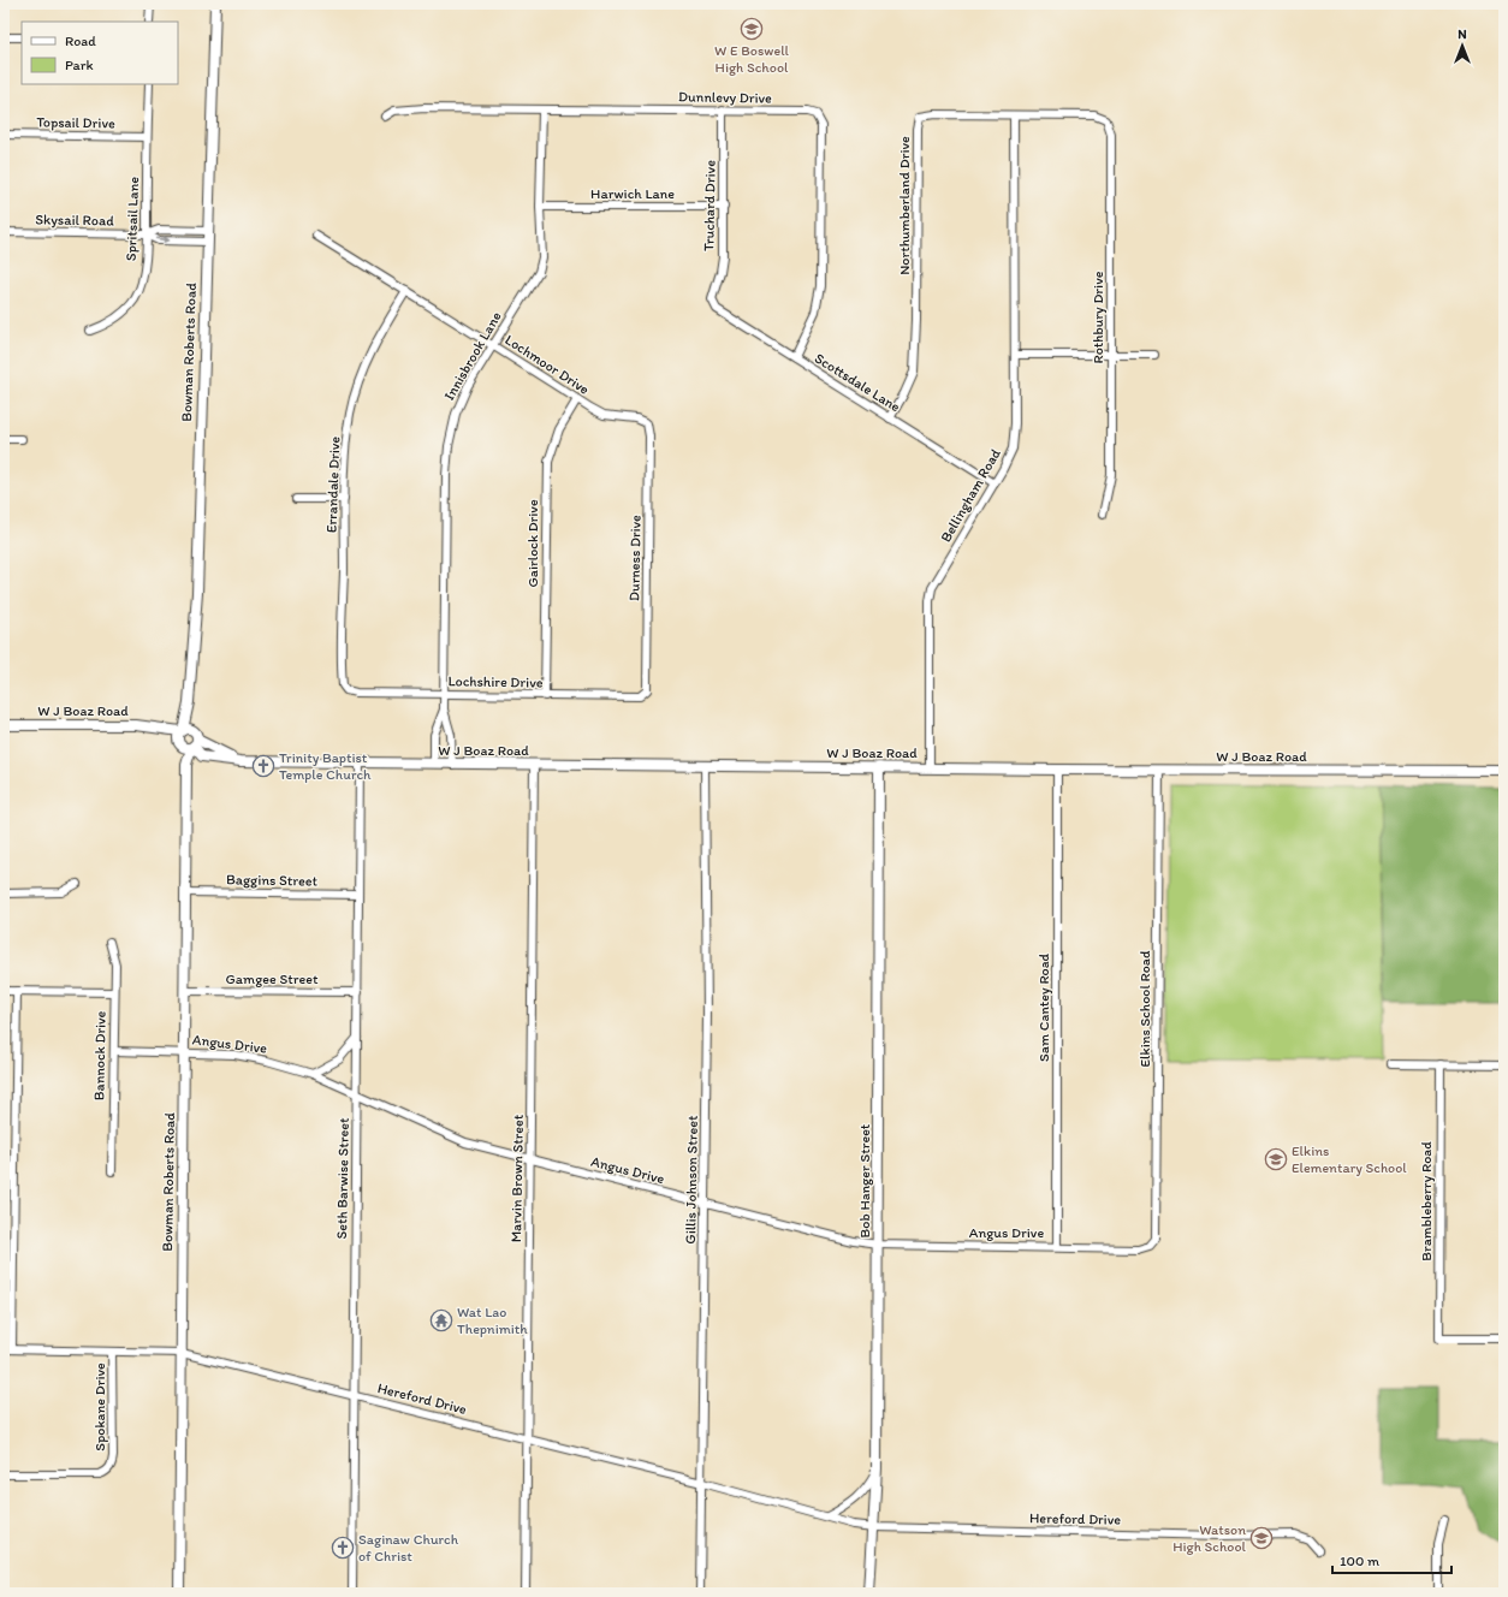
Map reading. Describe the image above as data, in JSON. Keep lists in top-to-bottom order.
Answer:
{
  "streets": {
    "street": [
      "Dunnlevy Drive",
      "Topsail Drive",
      "Harwich Lane",
      "Truchard Drive",
      "Northumberland Drive",
      "Spritsail Lane",
      "Skysail Road",
      "Rothbury Drive",
      "Bowman Roberts Road",
      "Innisbrook Lane",
      "Lochmoor Drive",
      "Scottsdale Lane",
      "Errandale Drive",
      "Bellingham Road",
      "Gairlock Drive",
      "Durness Drive",
      "Lochshire Drive",
      "W J Boaz Road",
      "Baggins Street",
      "Gamgee Street",
      "Sam Cantey Road",
      "Elkins School Road",
      "Angus Drive",
      "Bannock Drive",
      "Seth Barwise Street",
      "Marvin Brown Street",
      "Gillis Johnson Street",
      "Bob Hanger Street",
      "Brambleberry Road",
      "Hereford Drive",
      "Spokane Drive"
    ]
  },
  "crossings": [
    ["Dunnlevy Drive", "Truchard Drive"],
    ["Dunnlevy Drive", "Innisbrook Lane"],
    ["Dunnlevy Drive", "Scottsdale Lane"],
    ["Topsail Drive", "Spritsail Lane"],
    ["Harwich Lane", "Truchard Drive"],
    ["Harwich Lane", "Innisbrook Lane"],
    ["Truchard Drive", "Scottsdale Lane"],
    ["Northumberland Drive", "Rothbury Drive"],
    ["Northumberland Drive", "Scottsdale Lane"],
    ["Northumberland Drive", "Bellingham Road"],
    ["Spritsail Lane", "Skysail Road"],
    ["Skysail Road", "Bowman Roberts Road"],
    ["Bowman Roberts Road", "W J Boaz Road"],
    ["Bowman Roberts Road", "Baggins Street"],
    ["Bowman Roberts Road", "Gamgee Street"],
    ["Bowman Roberts Road", "Angus Drive"],
    ["Bowman Roberts Road", "Hereford Drive"],
    ["Innisbrook Lane", "Lochmoor Drive"],
    ["Innisbrook Lane", "Lochshire Drive"],
    ["Innisbrook Lane", "W J Boaz Road"],
    ["Lochmoor Drive", "Errandale Drive"],
    ["Lochmoor Drive", "Gairlock Drive"],
    ["Lochmoor Drive", "Durness Drive"],
    ["Scottsdale Lane", "Bellingham Road"],
    ["Errandale Drive", "Lochshire Drive"],
    ["Bellingham Road", "W J Boaz Road"],
    ["Gairlock Drive", "Lochshire Drive"],
    ["Durness Drive", "Lochshire Drive"],
    ["W J Boaz Road", "Sam Cantey Road"],
    ["W J Boaz Road", "Elkins School Road"],
    ["W J Boaz Road", "Seth Barwise Street"],
    ["W J Boaz Road", "Marvin Brown Street"],
    ["W J Boaz Road", "Gillis Johnson Street"],
    ["W J Boaz Road", "Bob Hanger Street"],
    ["Baggins Street", "Seth Barwise Street"],
    ["Gamgee Street", "Seth Barwise Street"],
    ["Sam Cantey Road", "Angus Drive"],
    ["Elkins School Road", "Angus Drive"],
    ["Angus Drive", "Bannock Drive"],
    ["Angus Drive", "Seth Barwise Street"],
    ["Angus Drive", "Marvin Brown Street"],
    ["Angus Drive", "Gillis Johnson Street"],
    ["Angus Drive", "Bob Hanger Street"],
    ["Seth Barwise Street", "Hereford Drive"],
    ["Marvin Brown Street", "Hereford Drive"],
    ["Gillis Johnson Street", "Hereford Drive"],
    ["Bob Hanger Street", "Hereford Drive"],
    ["Hereford Drive", "Spokane Drive"]
  ],
  "places": {
    "school or university": ["W E Boswell High School", "Elkins Elementary School", "Watson High School"],
    "church": ["Trinity Baptist Temple Church", "Saginaw Church of Christ"],
    "temple": ["Wat Lao Thepnimith"]
  },
  "legend": ["Road", "Park"],
  "scale_bar": "100 m",
  "north": "top"
}
